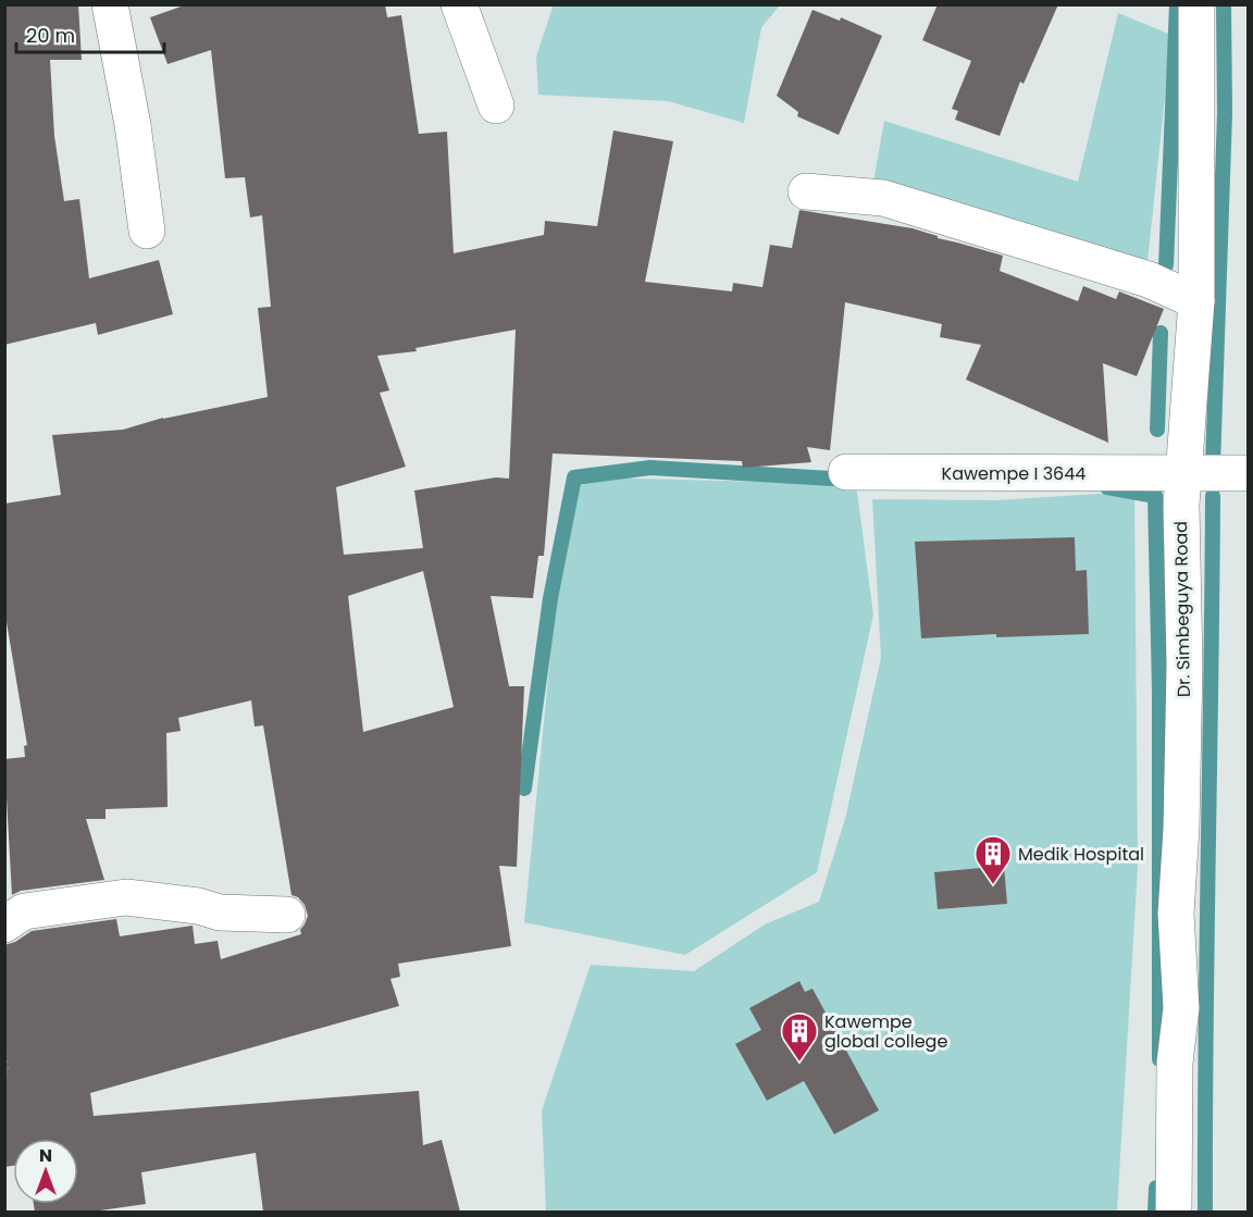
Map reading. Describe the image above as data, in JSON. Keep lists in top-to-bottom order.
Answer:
{
  "streets": {
    "street": ["Kawempe I 3644", "Dr. Simbeguya Road"]
  },
  "crossings": [
    ["Kawempe I 3644", "Dr. Simbeguya Road"]
  ],
  "places": {
    "building": ["Medik Hospital", "Kawempe global college"]
  },
  "scale_bar": "20 m",
  "north": "top"
}
